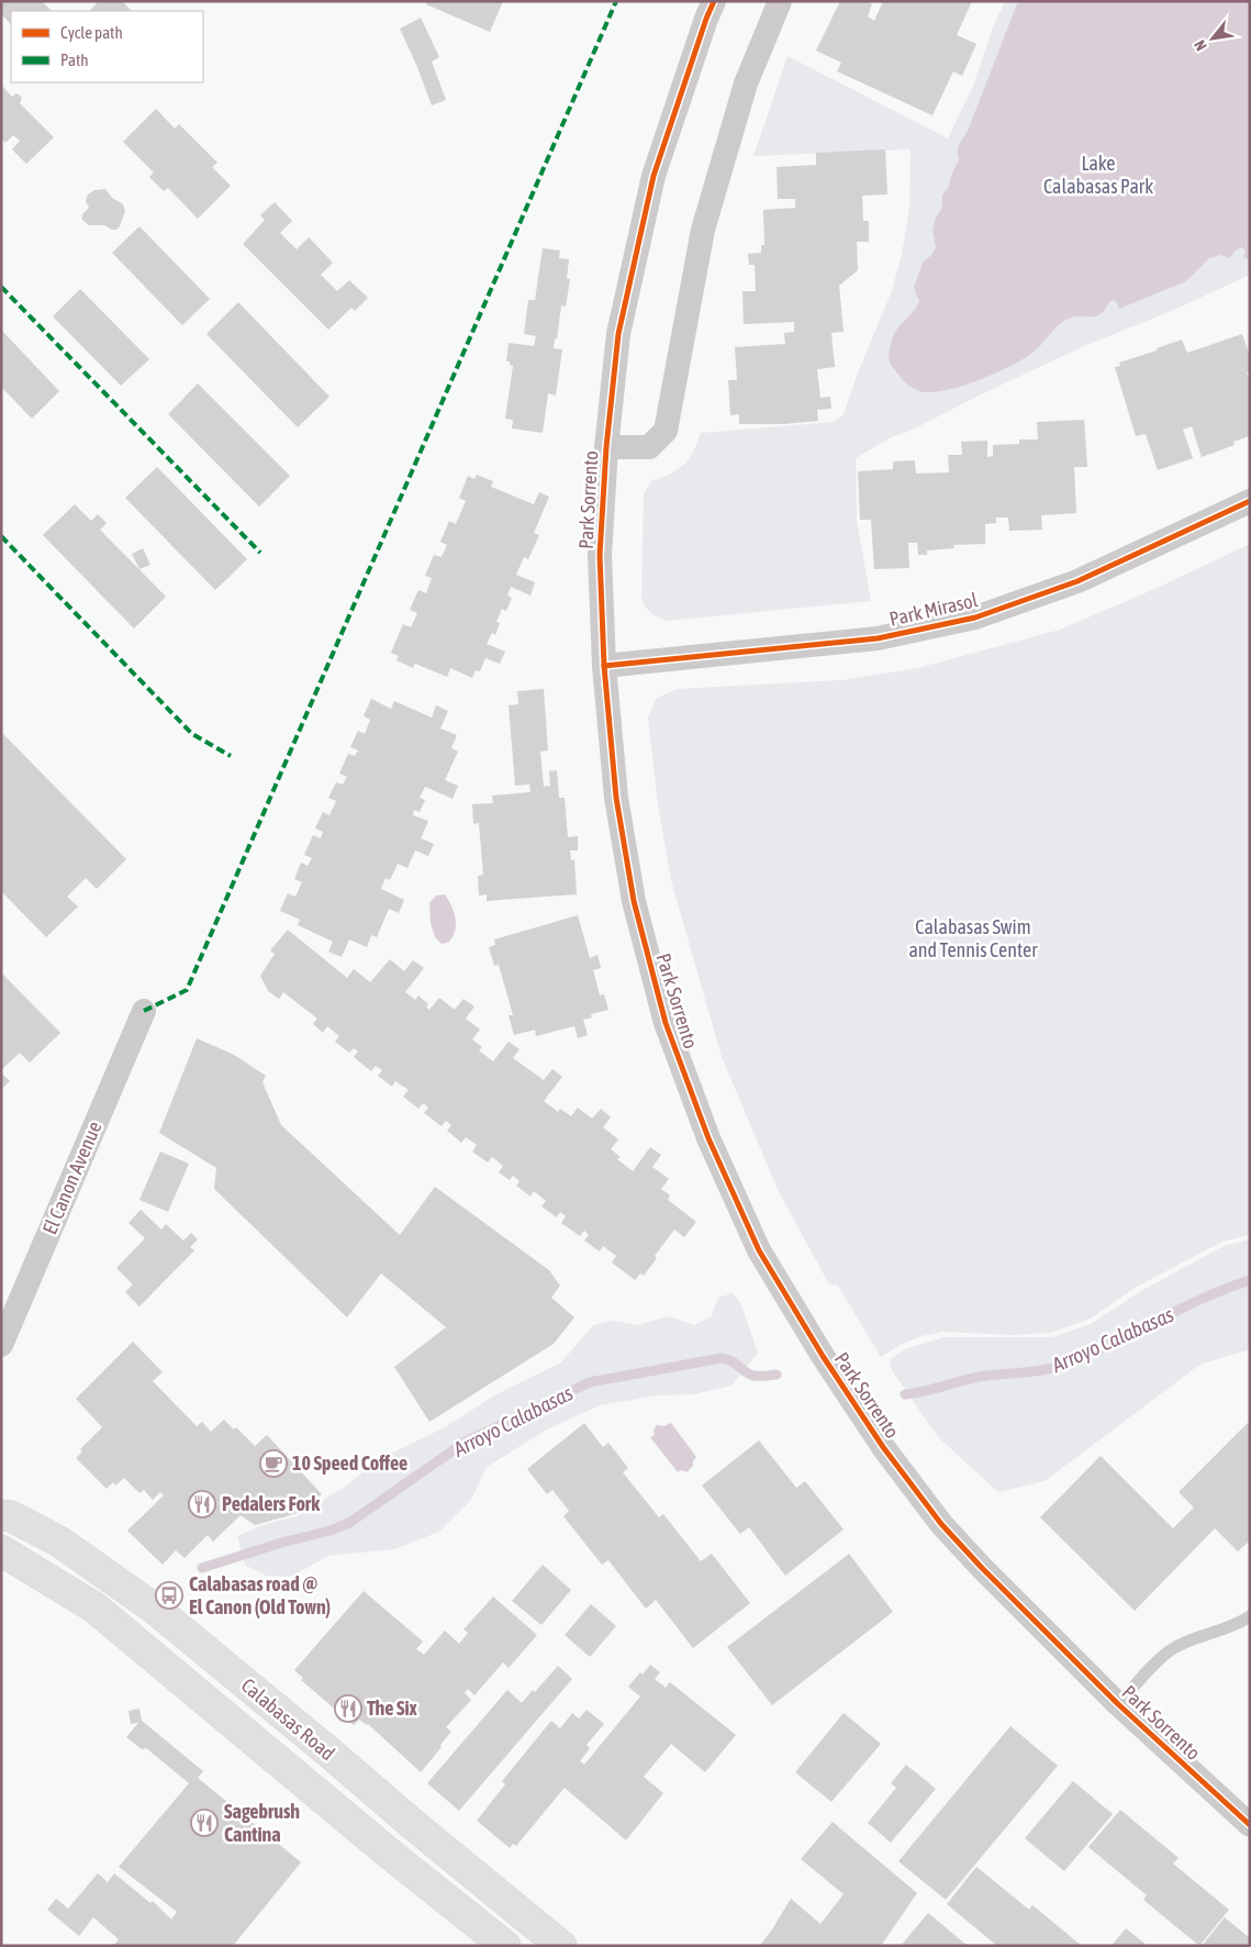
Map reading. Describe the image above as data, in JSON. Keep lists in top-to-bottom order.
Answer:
{
  "streets": {
    "main road": ["Calabasas Road"],
    "street": ["Park Sorrento", "Park Mirasol", "El Canon Avenue"]
  },
  "crossings": [
    ["Park Sorrento", "Park Mirasol"]
  ],
  "water": ["Arroyo Calabasas"],
  "parks": ["Lake Calabasas Park", "Calabasas Swim and Tennis Center"],
  "places": {
    "cafe": ["10 Speed Coffee"],
    "restaurant": ["Pedalers Fork", "The Six", "Sagebrush Cantina"],
    "bus stop": ["Calabasas road @ El Canon (Old Town)"]
  },
  "legend": ["Cycle path", "Path"],
  "north": "bottom left"
}
